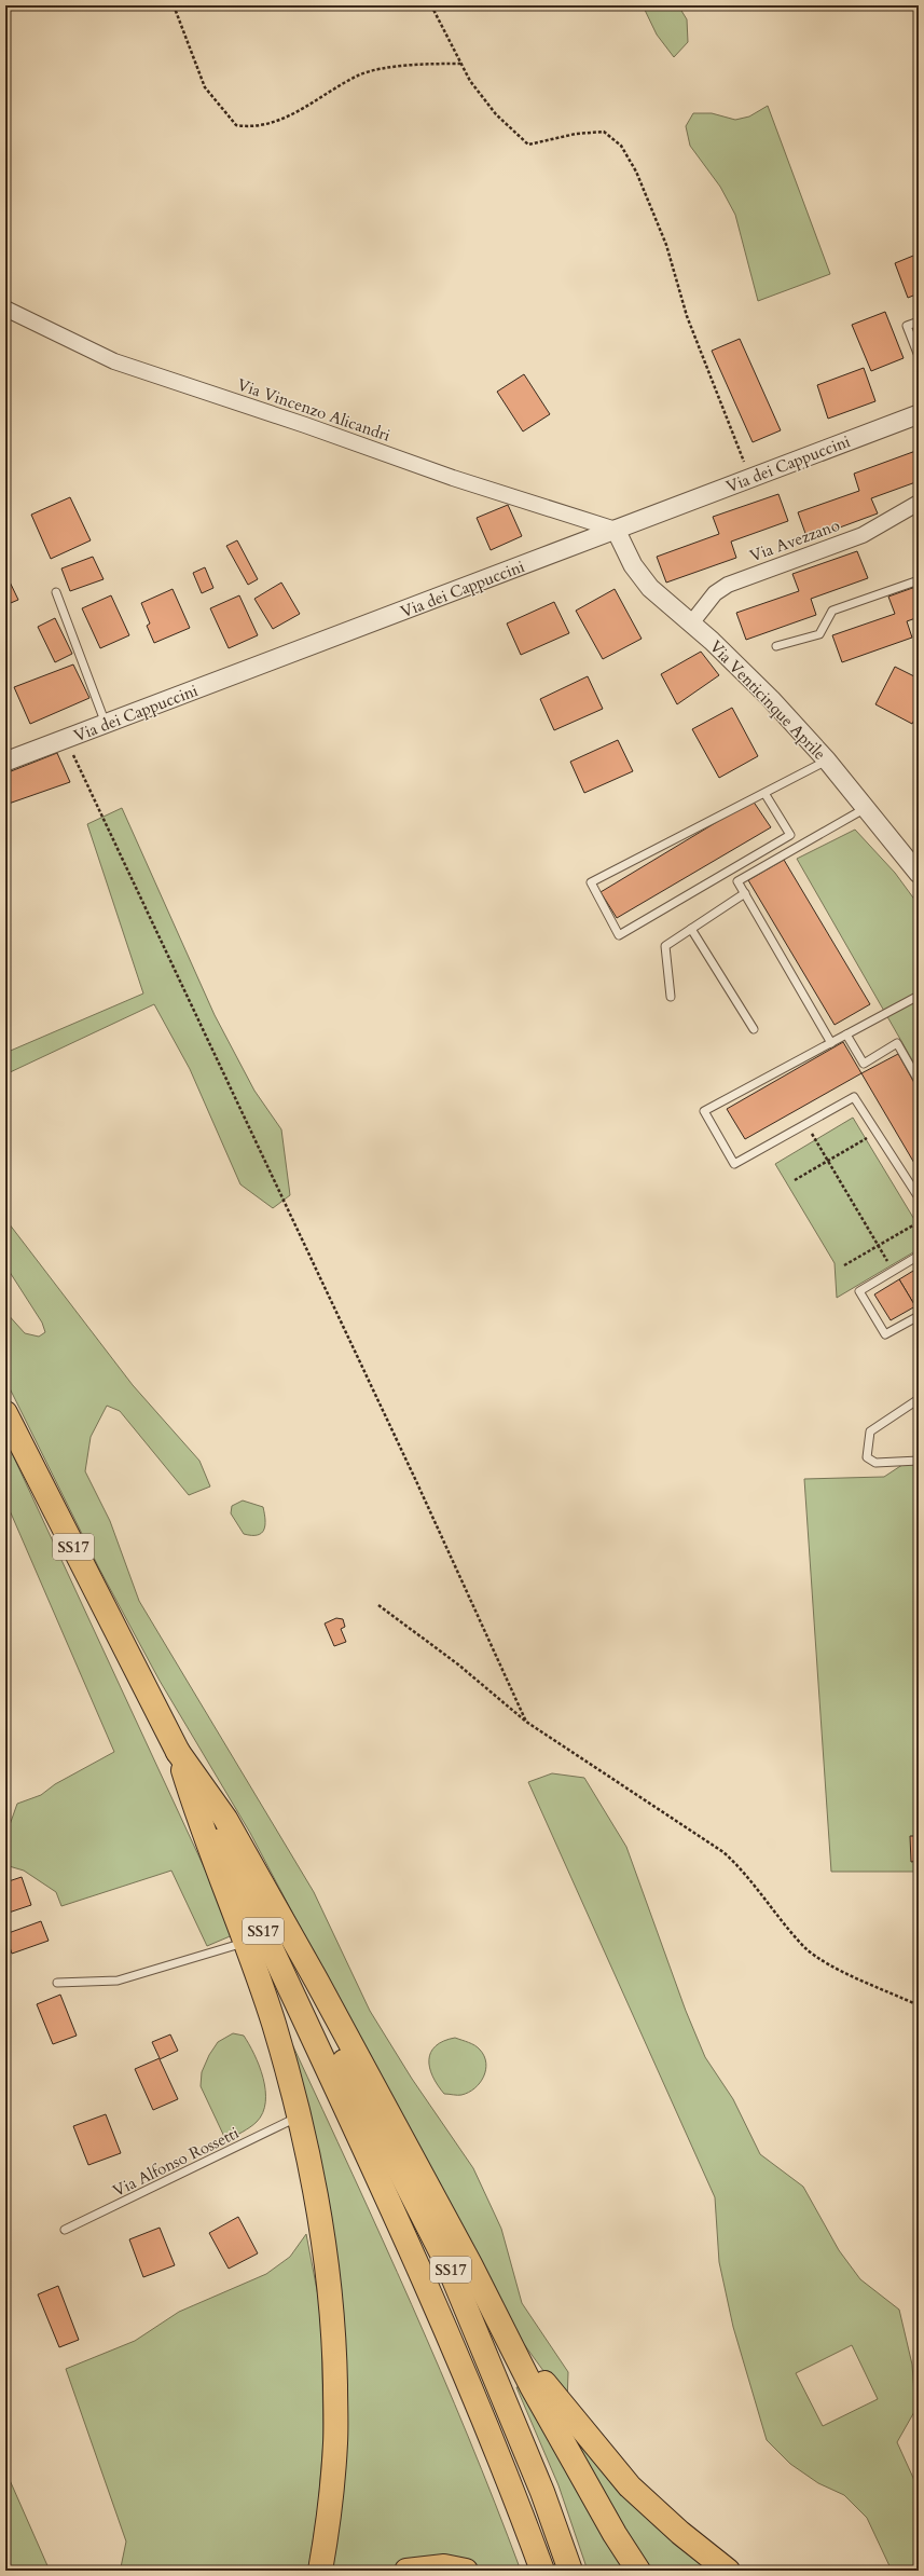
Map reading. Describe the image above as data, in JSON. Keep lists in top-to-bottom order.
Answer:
{
  "streets": {
    "main road": ["SS17"],
    "street": [
      "Via Vincenzo Alicandri",
      "Via dei Cappuccini",
      "Via Avezzano",
      "Via Venticinque Aprile"
    ],
    "lane": ["Via Alfonso Rossetti"]
  },
  "crossings": [
    ["Via Vincenzo Alicandri", "Via dei Cappuccini"],
    ["Via Vincenzo Alicandri", "Via Venticinque Aprile"],
    ["Via dei Cappuccini", "Via Venticinque Aprile"],
    ["Via Avezzano", "Via Venticinque Aprile"]
  ]
}
